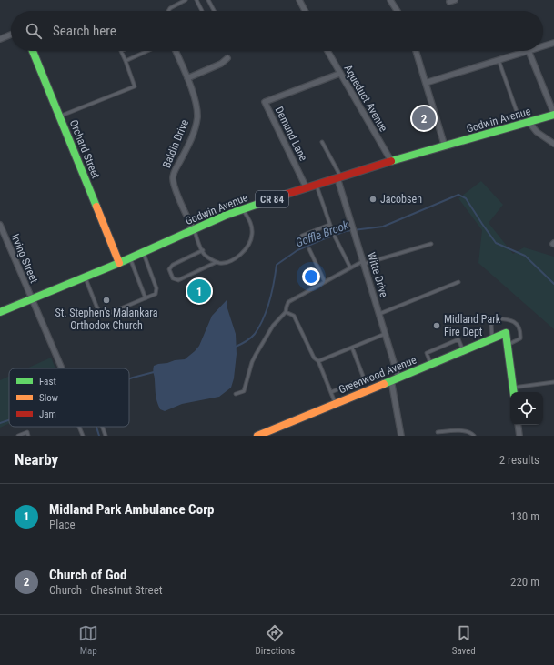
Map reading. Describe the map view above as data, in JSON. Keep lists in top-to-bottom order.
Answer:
{
  "streets": {
    "main road": [
      "Godwin Avenue",
      "Orchard Street",
      "CR 84",
      "Greenwood Avenue"
    ],
    "street": [
      "Aqueduct Avenue",
      "Demund Lane",
      "Baldin Drive",
      "Irving Street",
      "Witte Drive"
    ]
  },
  "crossings": [
    ["Aqueduct Avenue", "Godwin Avenue"],
    ["Aqueduct Avenue", "Demund Lane"],
    ["Godwin Avenue", "Demund Lane"],
    ["Godwin Avenue", "Baldin Drive"],
    ["Godwin Avenue", "Orchard Street"],
    ["Godwin Avenue", "Irving Street"],
    ["Godwin Avenue", "Witte Drive"],
    ["Witte Drive", "Greenwood Avenue"]
  ],
  "water": ["Goffle Brook"],
  "places": ["Jacobsen", "St. Stephen's Malankara Orthodox Church", "Midland Park Fire Dept"],
  "legend": ["Fast", "Slow", "Jam"],
  "page": {
    "search": "Search here",
    "pins": ["2", "1"],
    "heading": ["Nearby", "2 results"],
    "list": [
      {
        "mark": "1",
        "name": "Midland Park Ambulance Corp",
        "note": "Place",
        "value": "130 m"
      },
      {
        "mark": "2",
        "name": "Church of God",
        "note": "Church · Chestnut Street",
        "value": "220 m"
      }
    ],
    "nav": ["Map", "Directions", "Saved"]
  }
}
